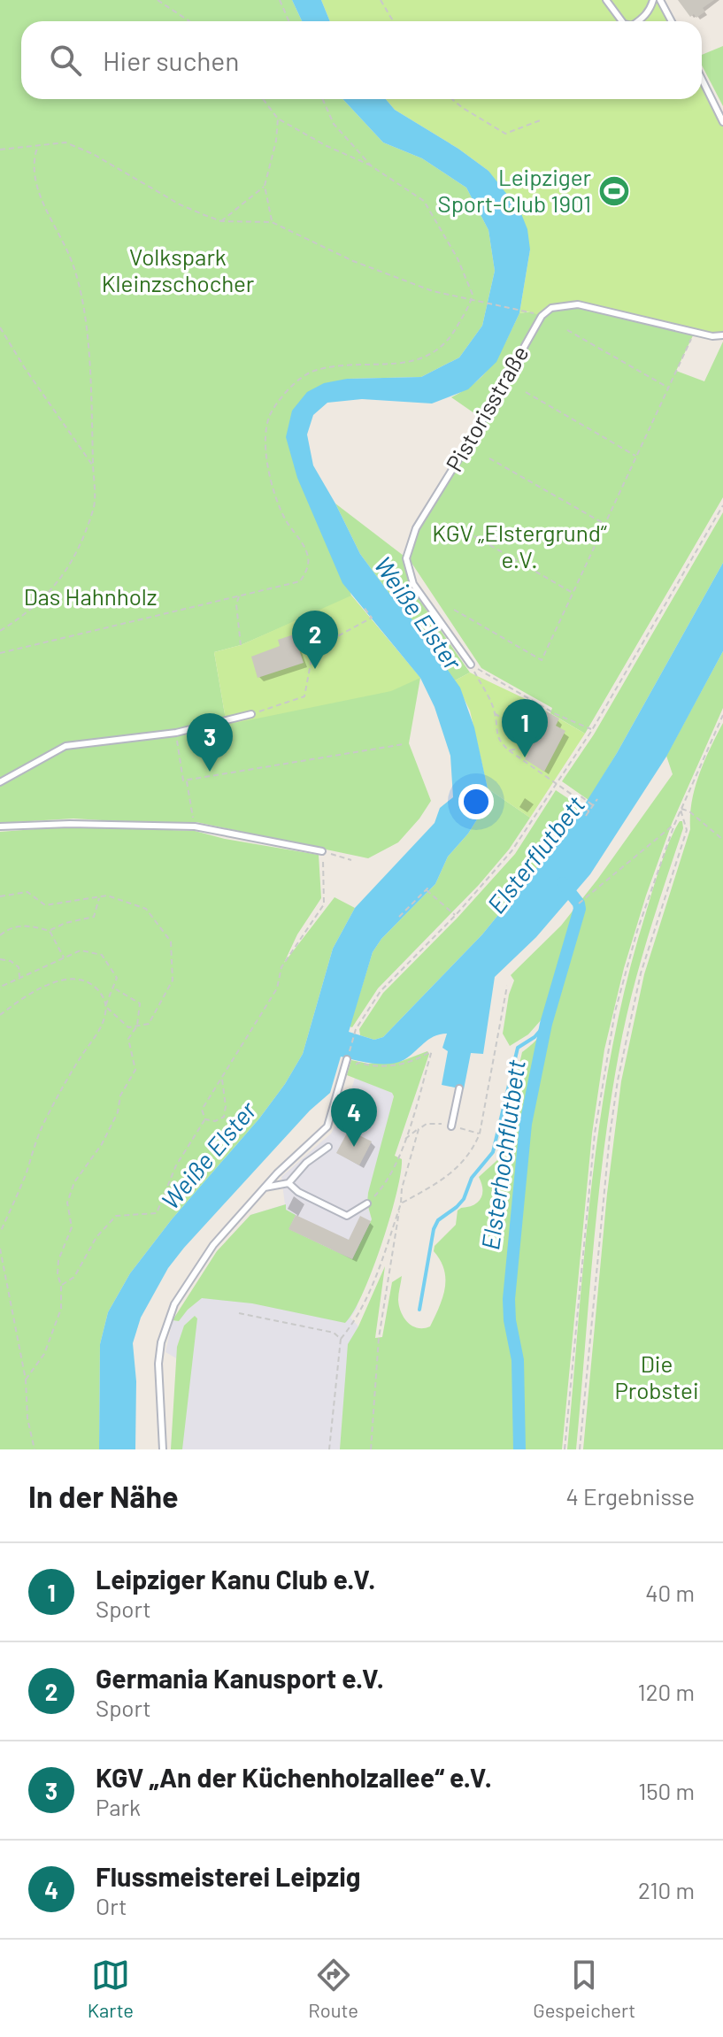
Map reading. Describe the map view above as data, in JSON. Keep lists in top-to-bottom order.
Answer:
{
  "streets": {
    "lane": ["Pistorisstraße"]
  },
  "water": ["Weiße Elster", "Elsterflutbett", "Elsterhochflutbett"],
  "parks": [
    "Volkspark Kleinzschocher",
    "KGV „Elstergrund“ e.V.",
    "Das Hahnholz",
    "Die Probstei"
  ],
  "places": {
    "sports": ["Leipziger Sport-Club 1901"]
  },
  "page": {
    "search": "Hier suchen",
    "pins": [
      "2",
      "1",
      "3",
      "4"
    ],
    "heading": ["In der Nähe", "4 Ergebnisse"],
    "list": [
      {
        "mark": "1",
        "name": "Leipziger Kanu Club e.V.",
        "note": "Sport",
        "value": "40 m"
      },
      {
        "mark": "2",
        "name": "Germania Kanusport e.V.",
        "note": "Sport",
        "value": "120 m"
      },
      {
        "mark": "3",
        "name": "KGV „An der Küchenholzallee“ e.V.",
        "note": "Park",
        "value": "150 m"
      },
      {
        "mark": "4",
        "name": "Flussmeisterei Leipzig",
        "note": "Ort",
        "value": "210 m"
      }
    ],
    "nav": ["Karte", "Route", "Gespeichert"]
  }
}
